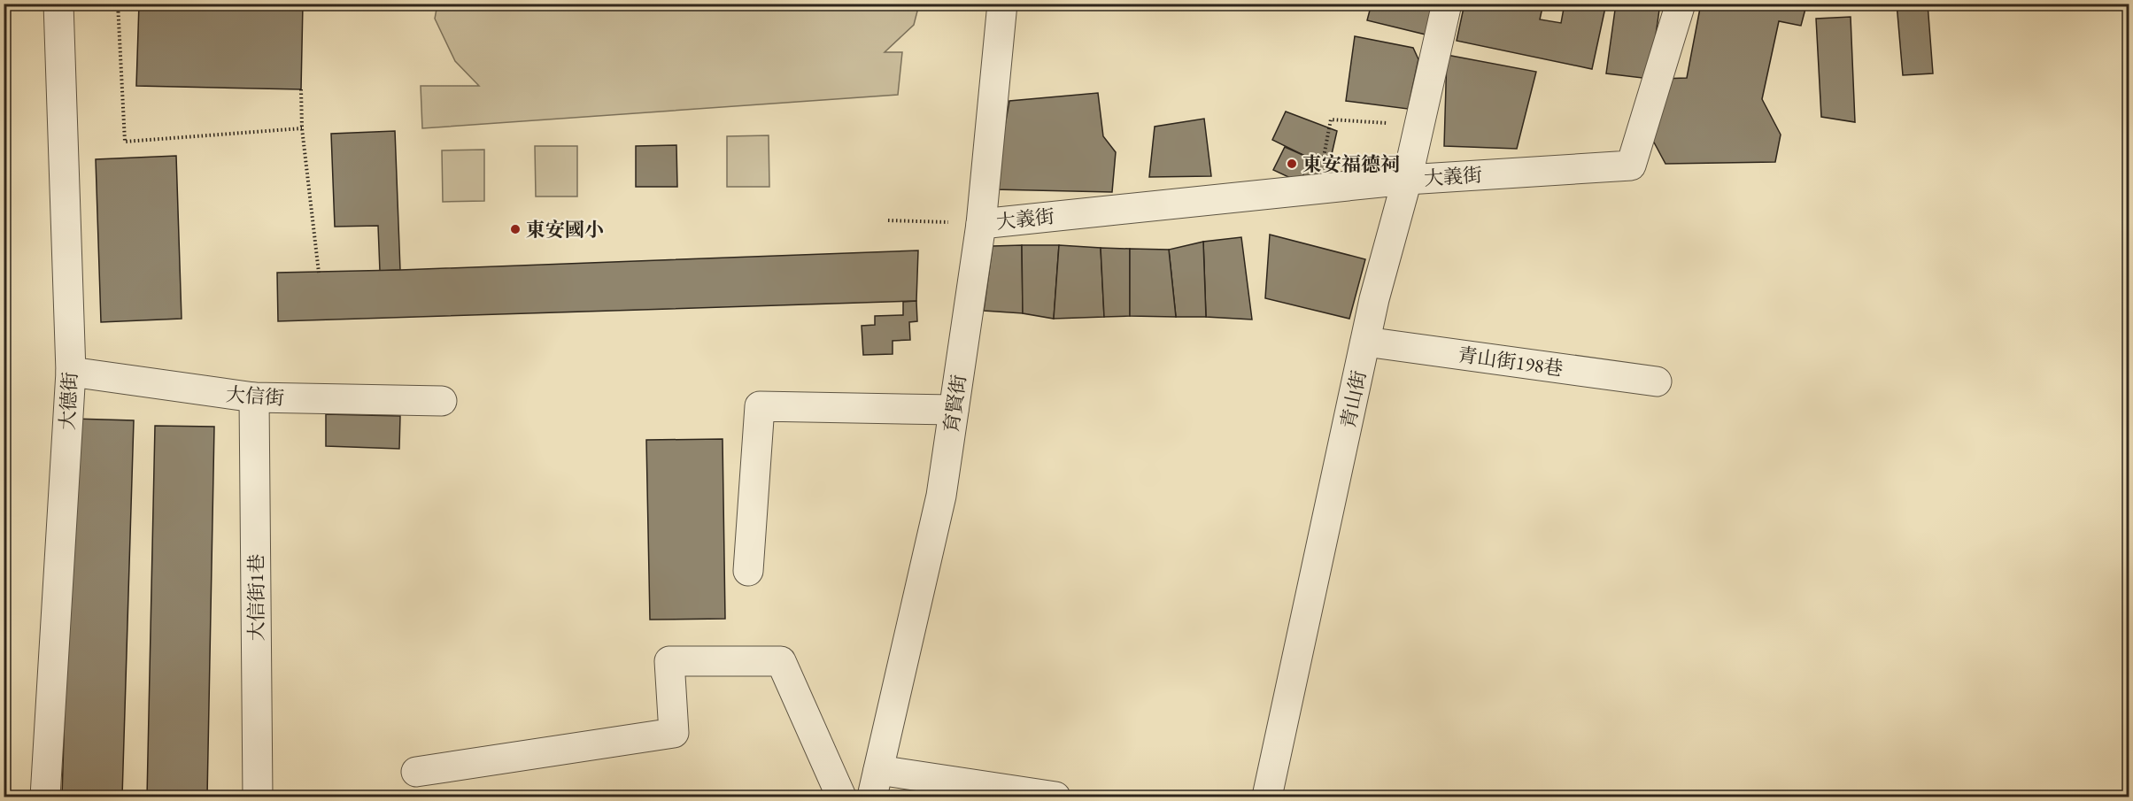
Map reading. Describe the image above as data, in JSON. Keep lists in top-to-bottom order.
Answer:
{
  "streets": {
    "street": [
      "大義街",
      "青山街198巷",
      "大信街",
      "青山街",
      "大德街",
      "育賢街",
      "大信街1巷"
    ]
  },
  "crossings": [
    ["大義街", "青山街"],
    ["大義街", "育賢街"],
    ["青山街198巷", "青山街"],
    ["大信街", "大德街"],
    ["大信街", "大信街1巷"]
  ],
  "places": ["東安福德祠", "東安國小"]
}
